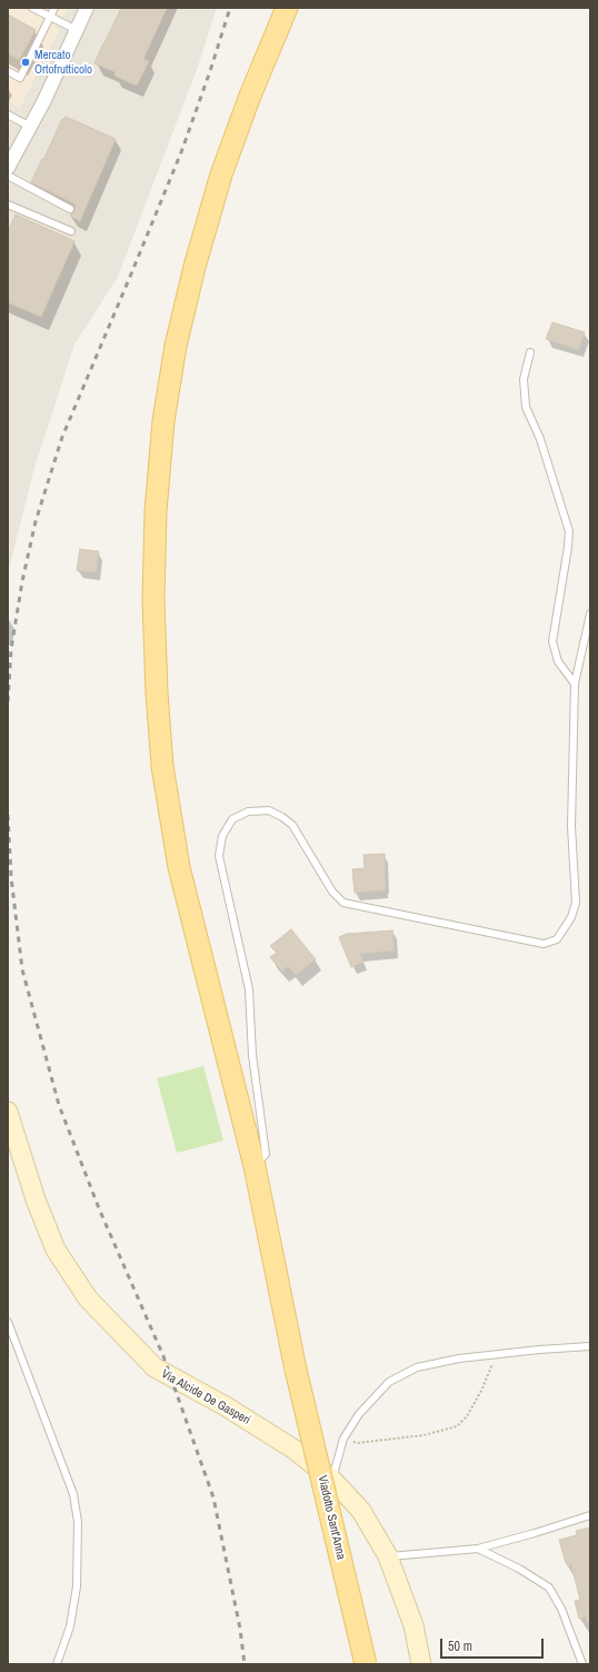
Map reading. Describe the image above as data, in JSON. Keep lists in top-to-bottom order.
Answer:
{
  "streets": {
    "main road": ["Via Alcide De Gasperi", "Viadotto Sant'Anna"]
  },
  "places": ["Mercato Ortofrutticolo"],
  "scale_bar": "50 m"
}
